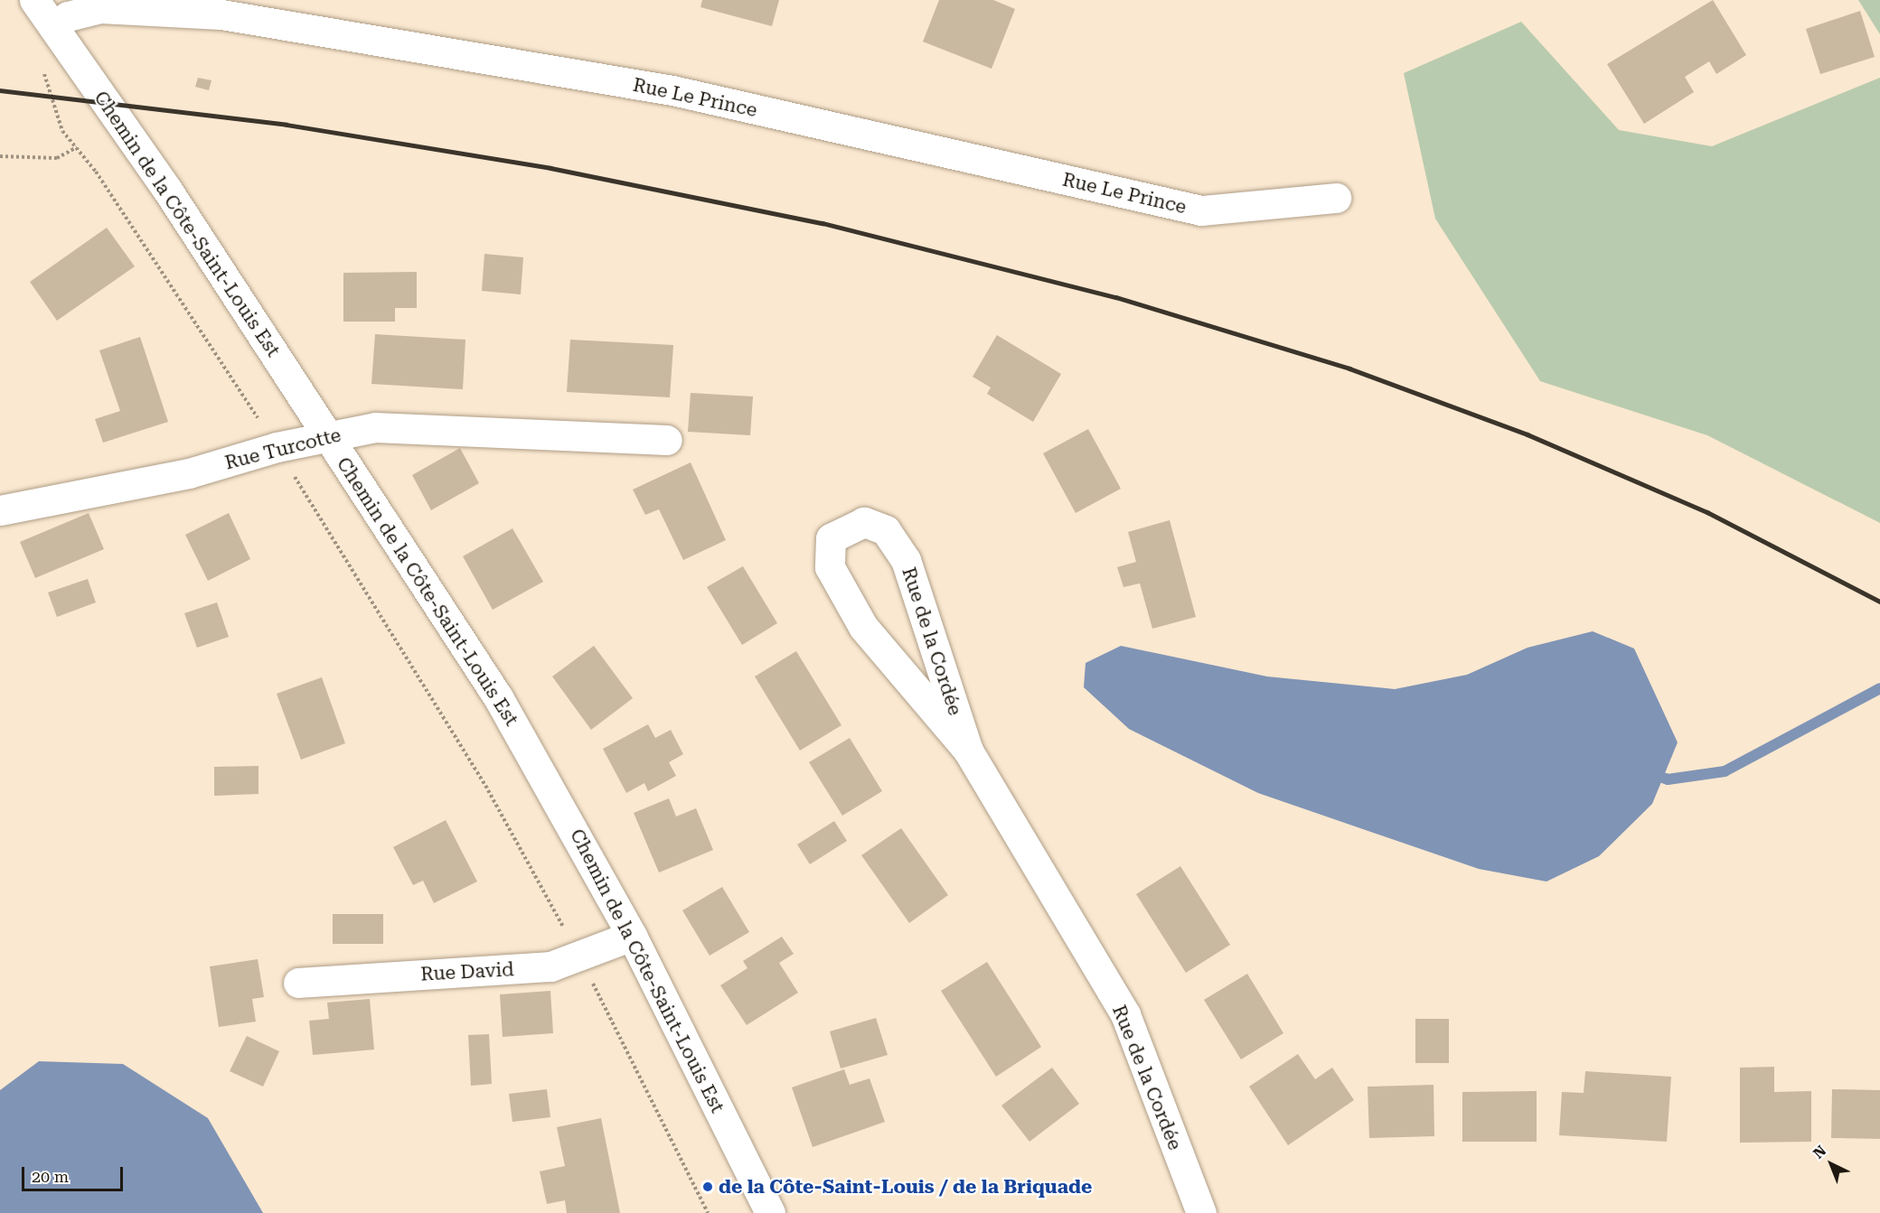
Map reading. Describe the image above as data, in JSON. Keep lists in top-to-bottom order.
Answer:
{
  "streets": {
    "street": [
      "Rue Le Prince",
      "Chemin de la Côte-Saint-Louis Est",
      "Rue Turcotte",
      "Rue de la Cordée",
      "Rue David"
    ]
  },
  "crossings": [
    ["Rue Le Prince", "Chemin de la Côte-Saint-Louis Est"],
    ["Chemin de la Côte-Saint-Louis Est", "Rue Turcotte"],
    ["Chemin de la Côte-Saint-Louis Est", "Rue David"]
  ],
  "places": ["de la Côte-Saint-Louis / de la Briquade"],
  "scale_bar": "20 m",
  "north": "top left"
}
